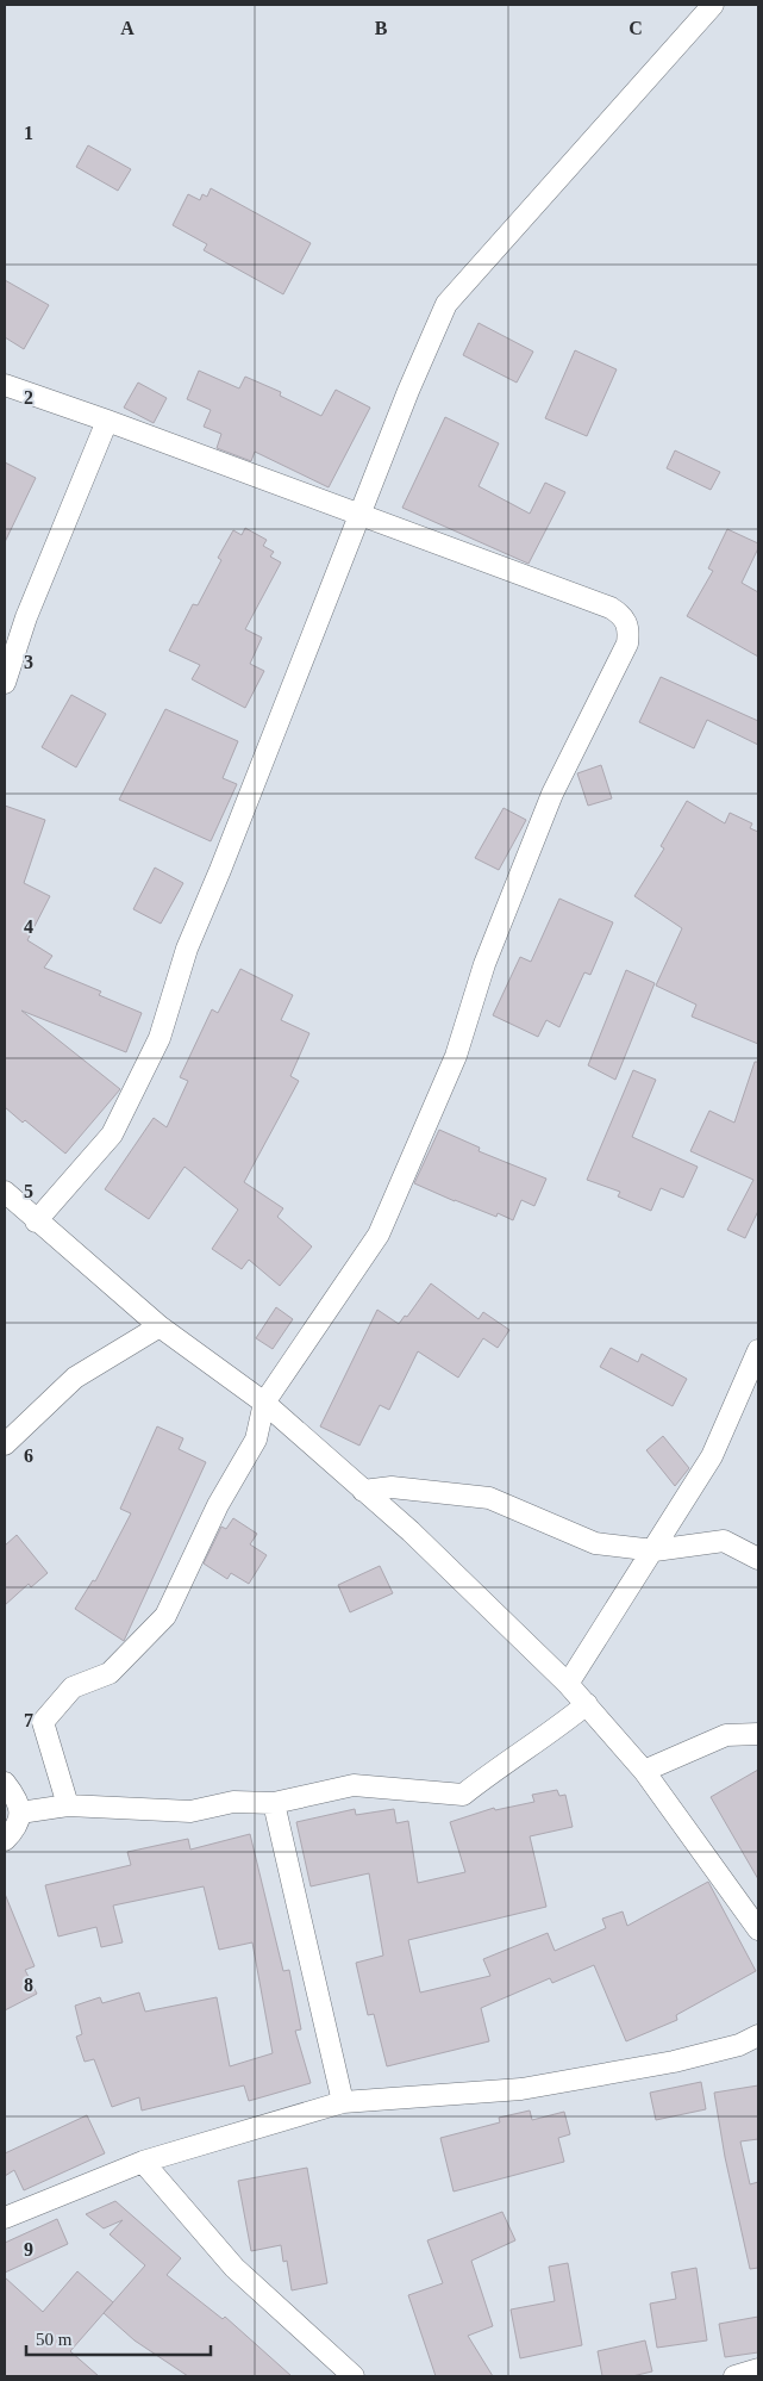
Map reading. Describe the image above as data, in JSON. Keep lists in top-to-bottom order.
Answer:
{
  "scale_bar": "50 m",
  "grid": {
    "columns": ["A", "B", "C"],
    "rows": [
      "1",
      "2",
      "3",
      "4",
      "5",
      "6",
      "7",
      "8",
      "9"
    ]
  }
}
